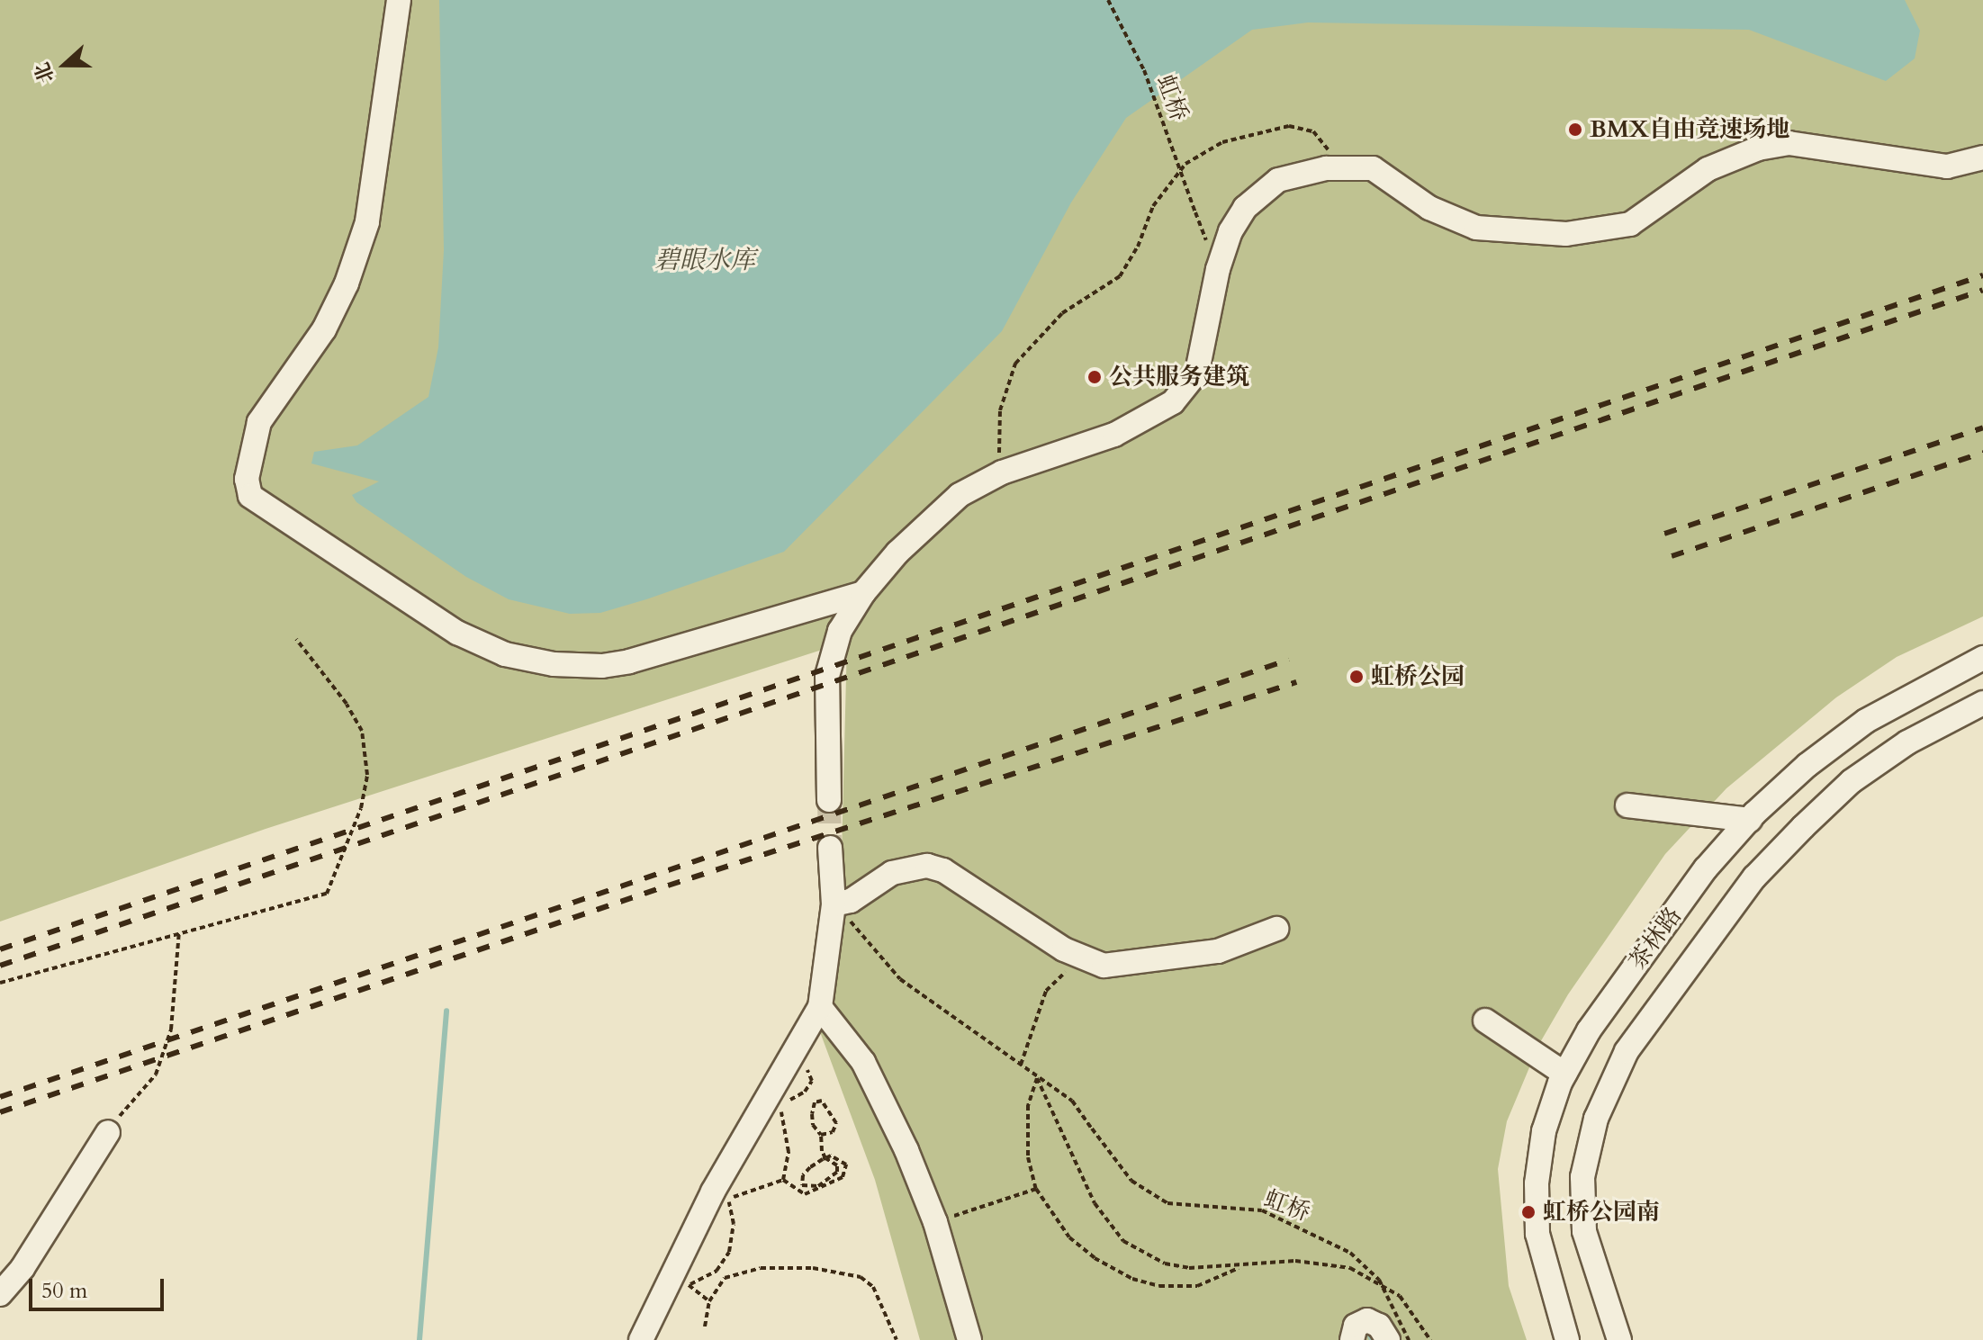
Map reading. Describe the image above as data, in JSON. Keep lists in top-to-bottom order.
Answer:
{
  "streets": {
    "street": ["茶林路"],
    "path": ["虹桥"]
  },
  "water": ["碧眼水库"],
  "places": [
    "BMX自由竞速场地",
    "公共服务建筑",
    "虹桥公园",
    "虹桥公园南"
  ],
  "scale_bar": "50 m",
  "north": "left"
}
